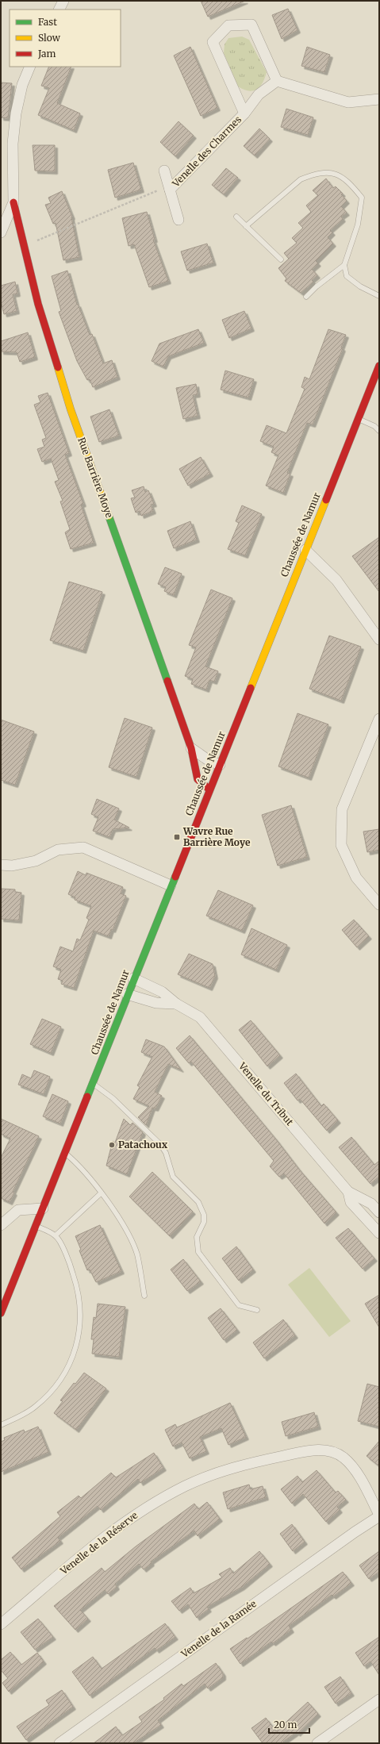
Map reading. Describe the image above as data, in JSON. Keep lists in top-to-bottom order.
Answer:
{
  "streets": {
    "main road": ["Rue Barrière Moye", "Chaussée de Namur"],
    "street": [
      "Venelle des Charmes",
      "Venelle du Tribut",
      "Venelle de la Réserve",
      "Venelle de la Ramée"
    ]
  },
  "crossings": [
    ["Rue Barrière Moye", "Chaussée de Namur"],
    ["Chaussée de Namur", "Venelle du Tribut"],
    ["Venelle de la Réserve", "Venelle de la Ramée"]
  ],
  "places": {
    "transit": ["Wavre Rue Barrière Moye"],
    "other": ["Patachoux"]
  },
  "legend": ["Fast", "Slow", "Jam"],
  "scale_bar": "20 m"
}
